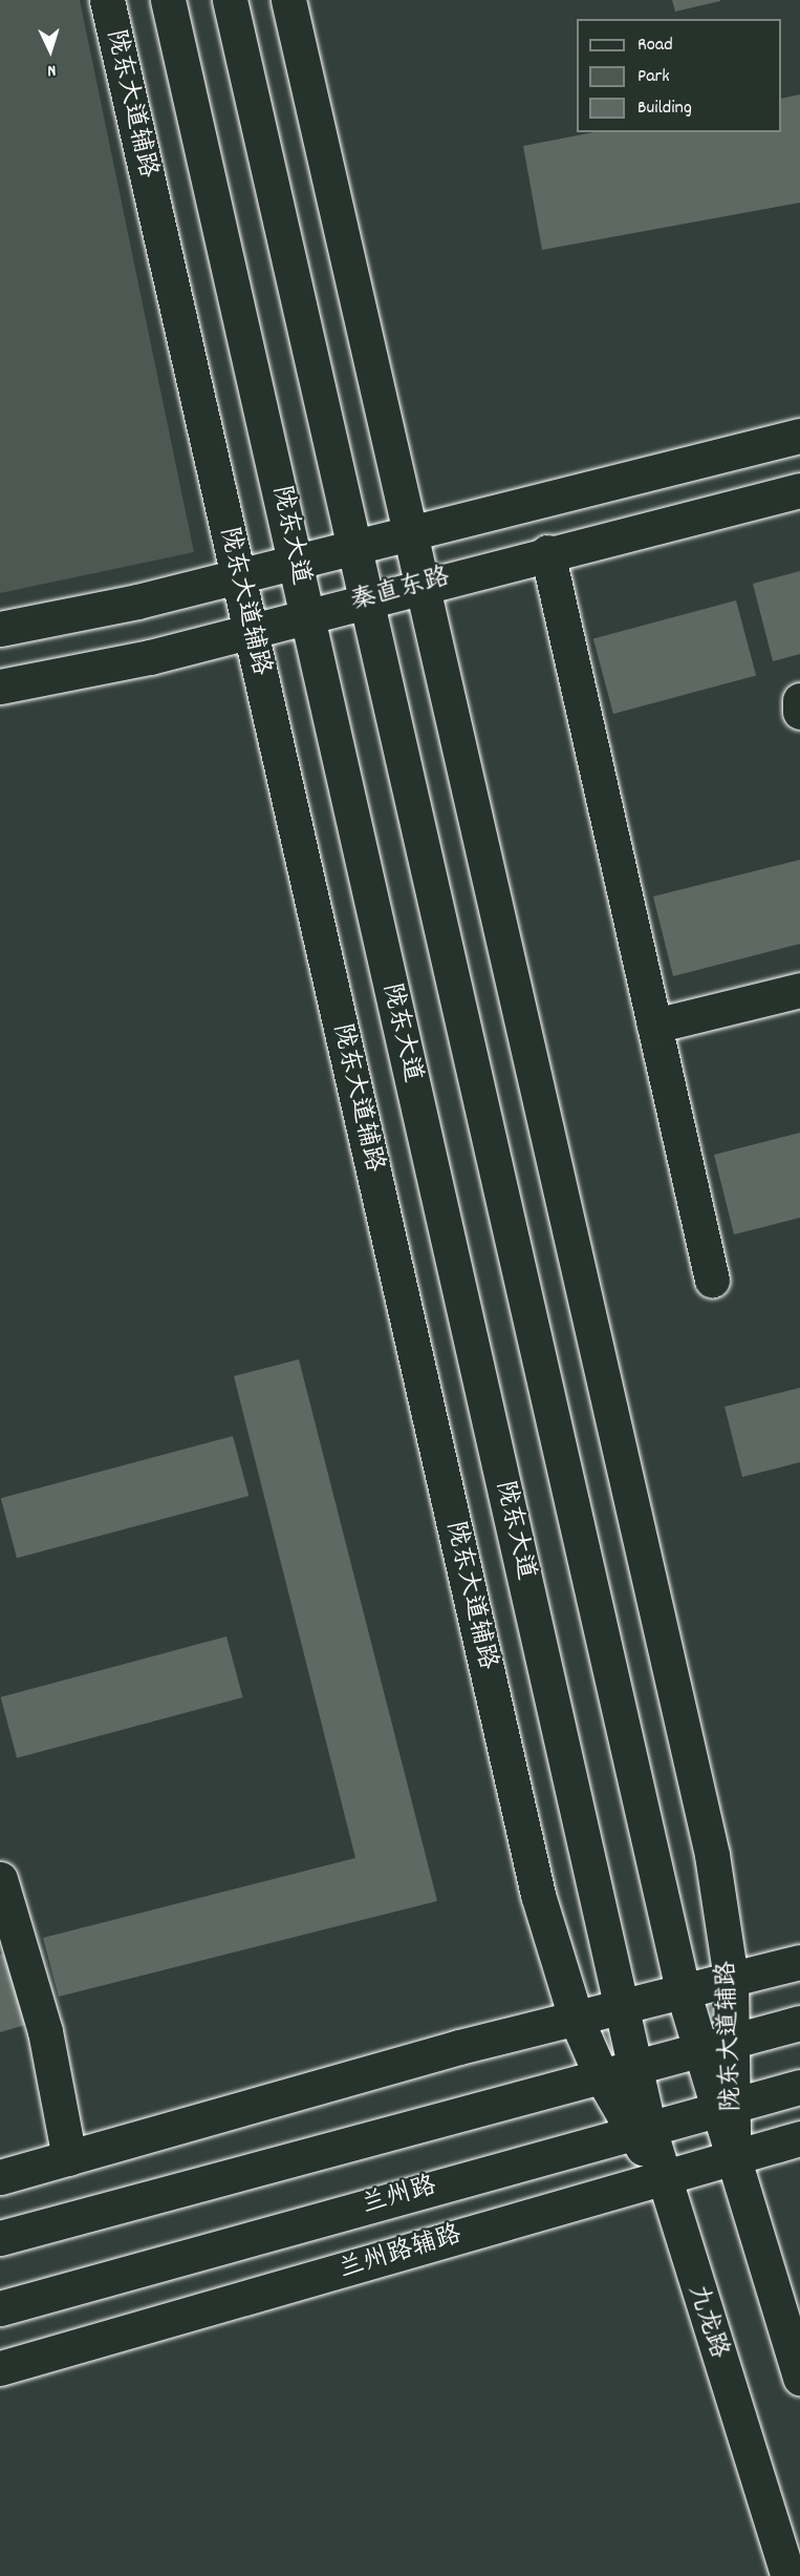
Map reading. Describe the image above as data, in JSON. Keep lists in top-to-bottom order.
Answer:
{
  "streets": {
    "street": [
      "陇东大道辅路",
      "陇东大道",
      "秦直东路",
      "兰州路",
      "兰州路辅路",
      "九龙路"
    ]
  },
  "crossings": [
    ["陇东大道辅路", "秦直东路"],
    ["陇东大道辅路", "兰州路"],
    ["陇东大道辅路", "兰州路辅路"],
    ["陇东大道辅路", "九龙路"],
    ["陇东大道", "秦直东路"],
    ["兰州路辅路", "九龙路"]
  ],
  "legend": ["Road", "Park", "Building"],
  "north": "bottom"
}
